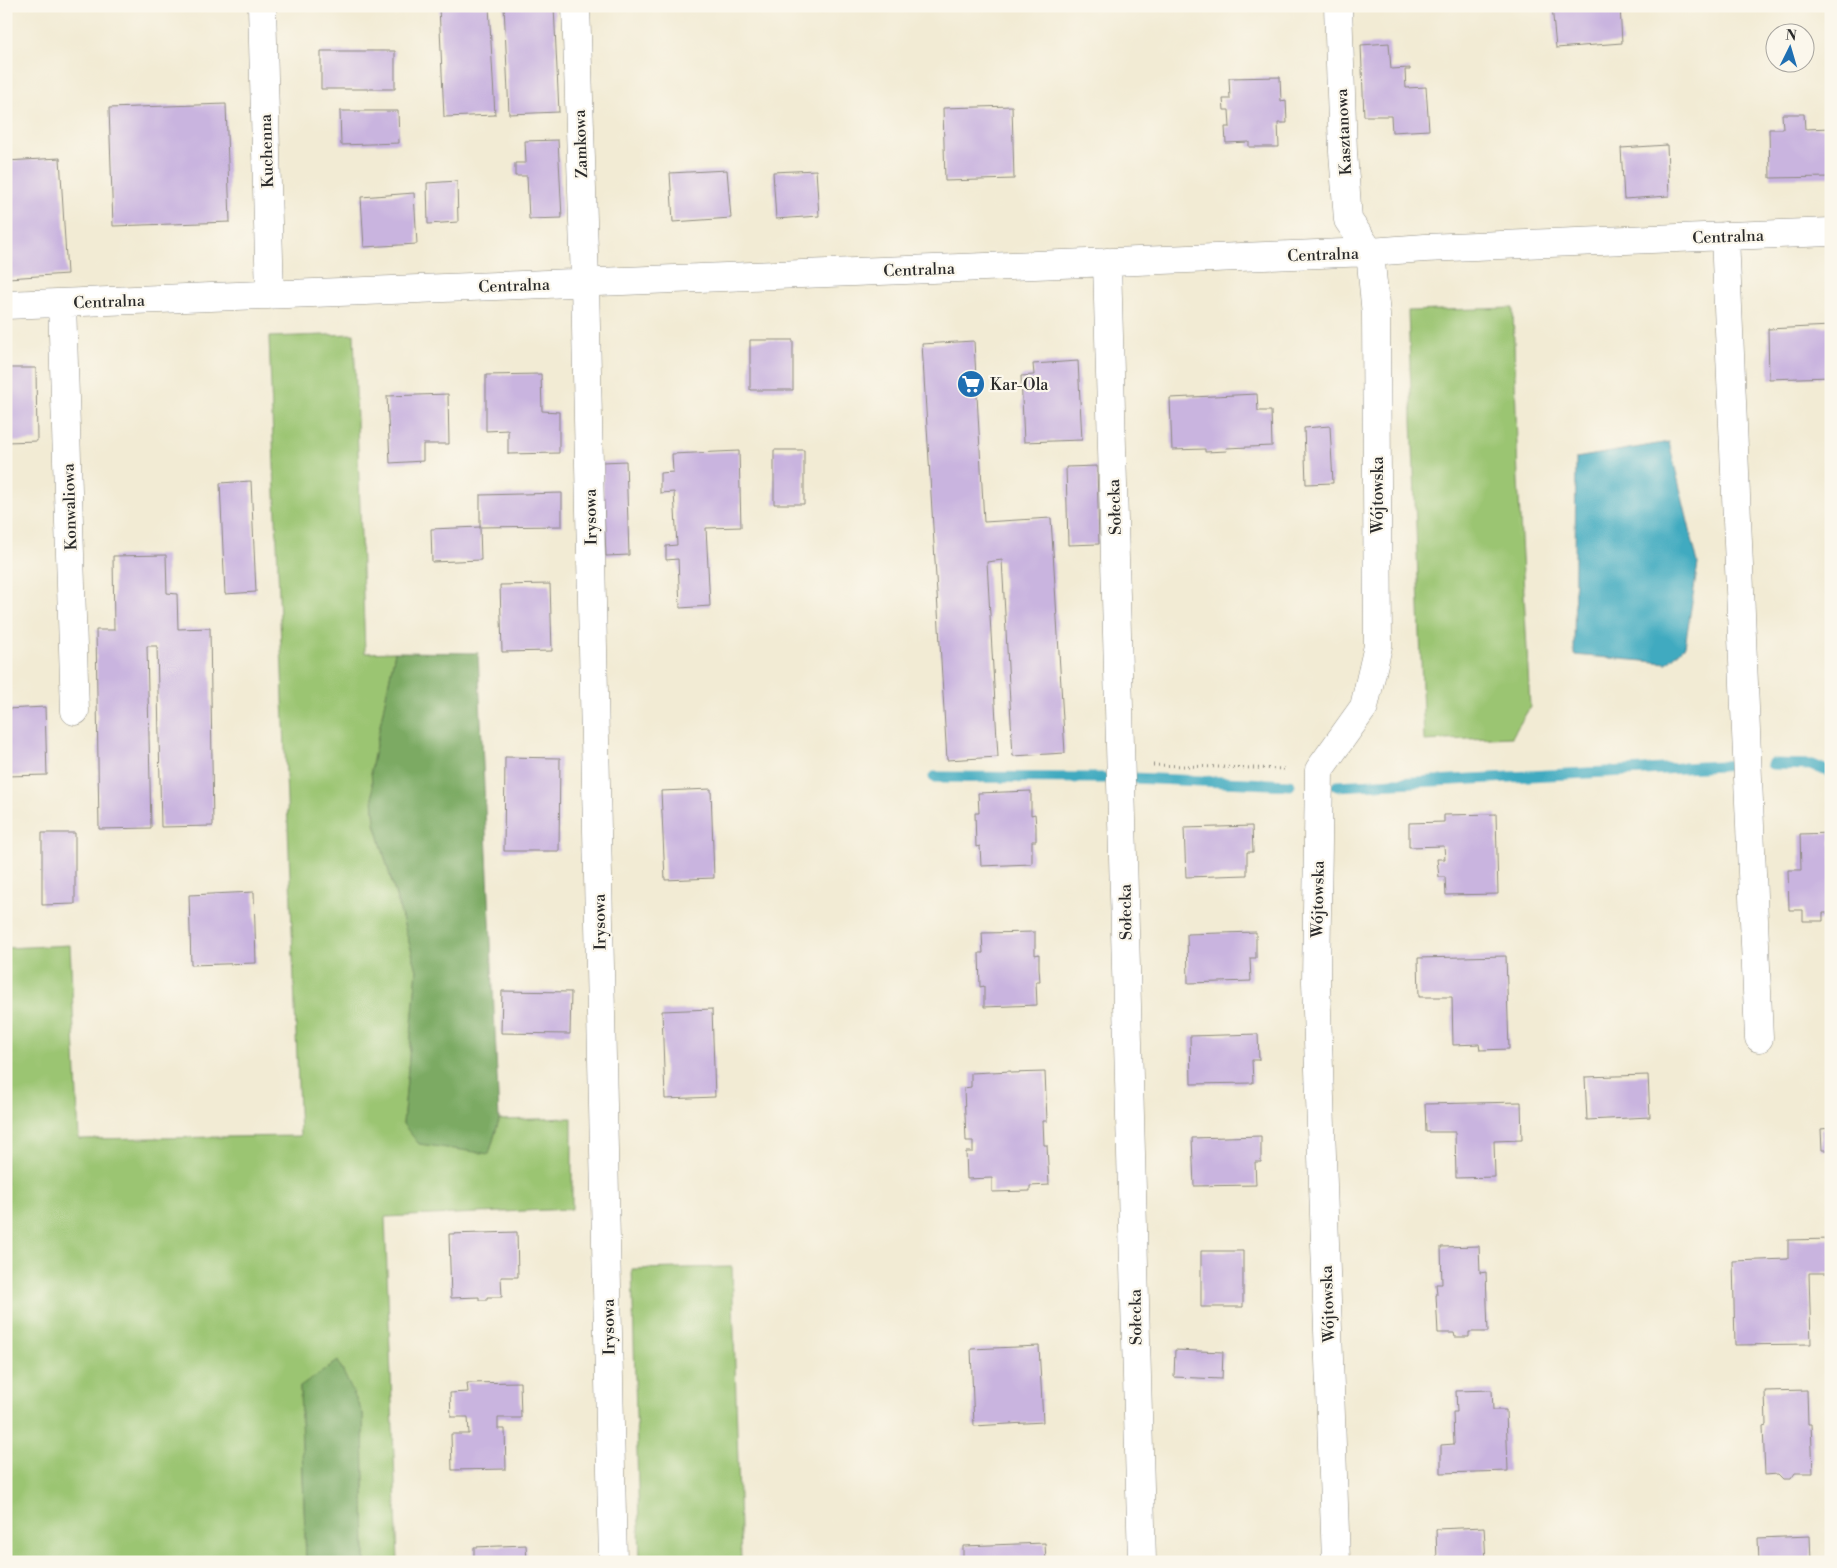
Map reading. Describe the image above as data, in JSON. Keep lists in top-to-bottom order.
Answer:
{
  "streets": {
    "street": [
      "Kasztanowa",
      "Zamkowa",
      "Kuchenna",
      "Centralna",
      "Wójtowska",
      "Konwaliowa",
      "Sołecka",
      "Irysowa"
    ]
  },
  "crossings": [
    ["Kasztanowa", "Centralna"],
    ["Kasztanowa", "Wójtowska"],
    ["Zamkowa", "Centralna"],
    ["Zamkowa", "Irysowa"],
    ["Kuchenna", "Centralna"],
    ["Centralna", "Wójtowska"],
    ["Centralna", "Konwaliowa"],
    ["Centralna", "Sołecka"],
    ["Centralna", "Irysowa"]
  ],
  "places": {
    "supermarket": ["Kar-Ola"]
  },
  "north": "top"
}
